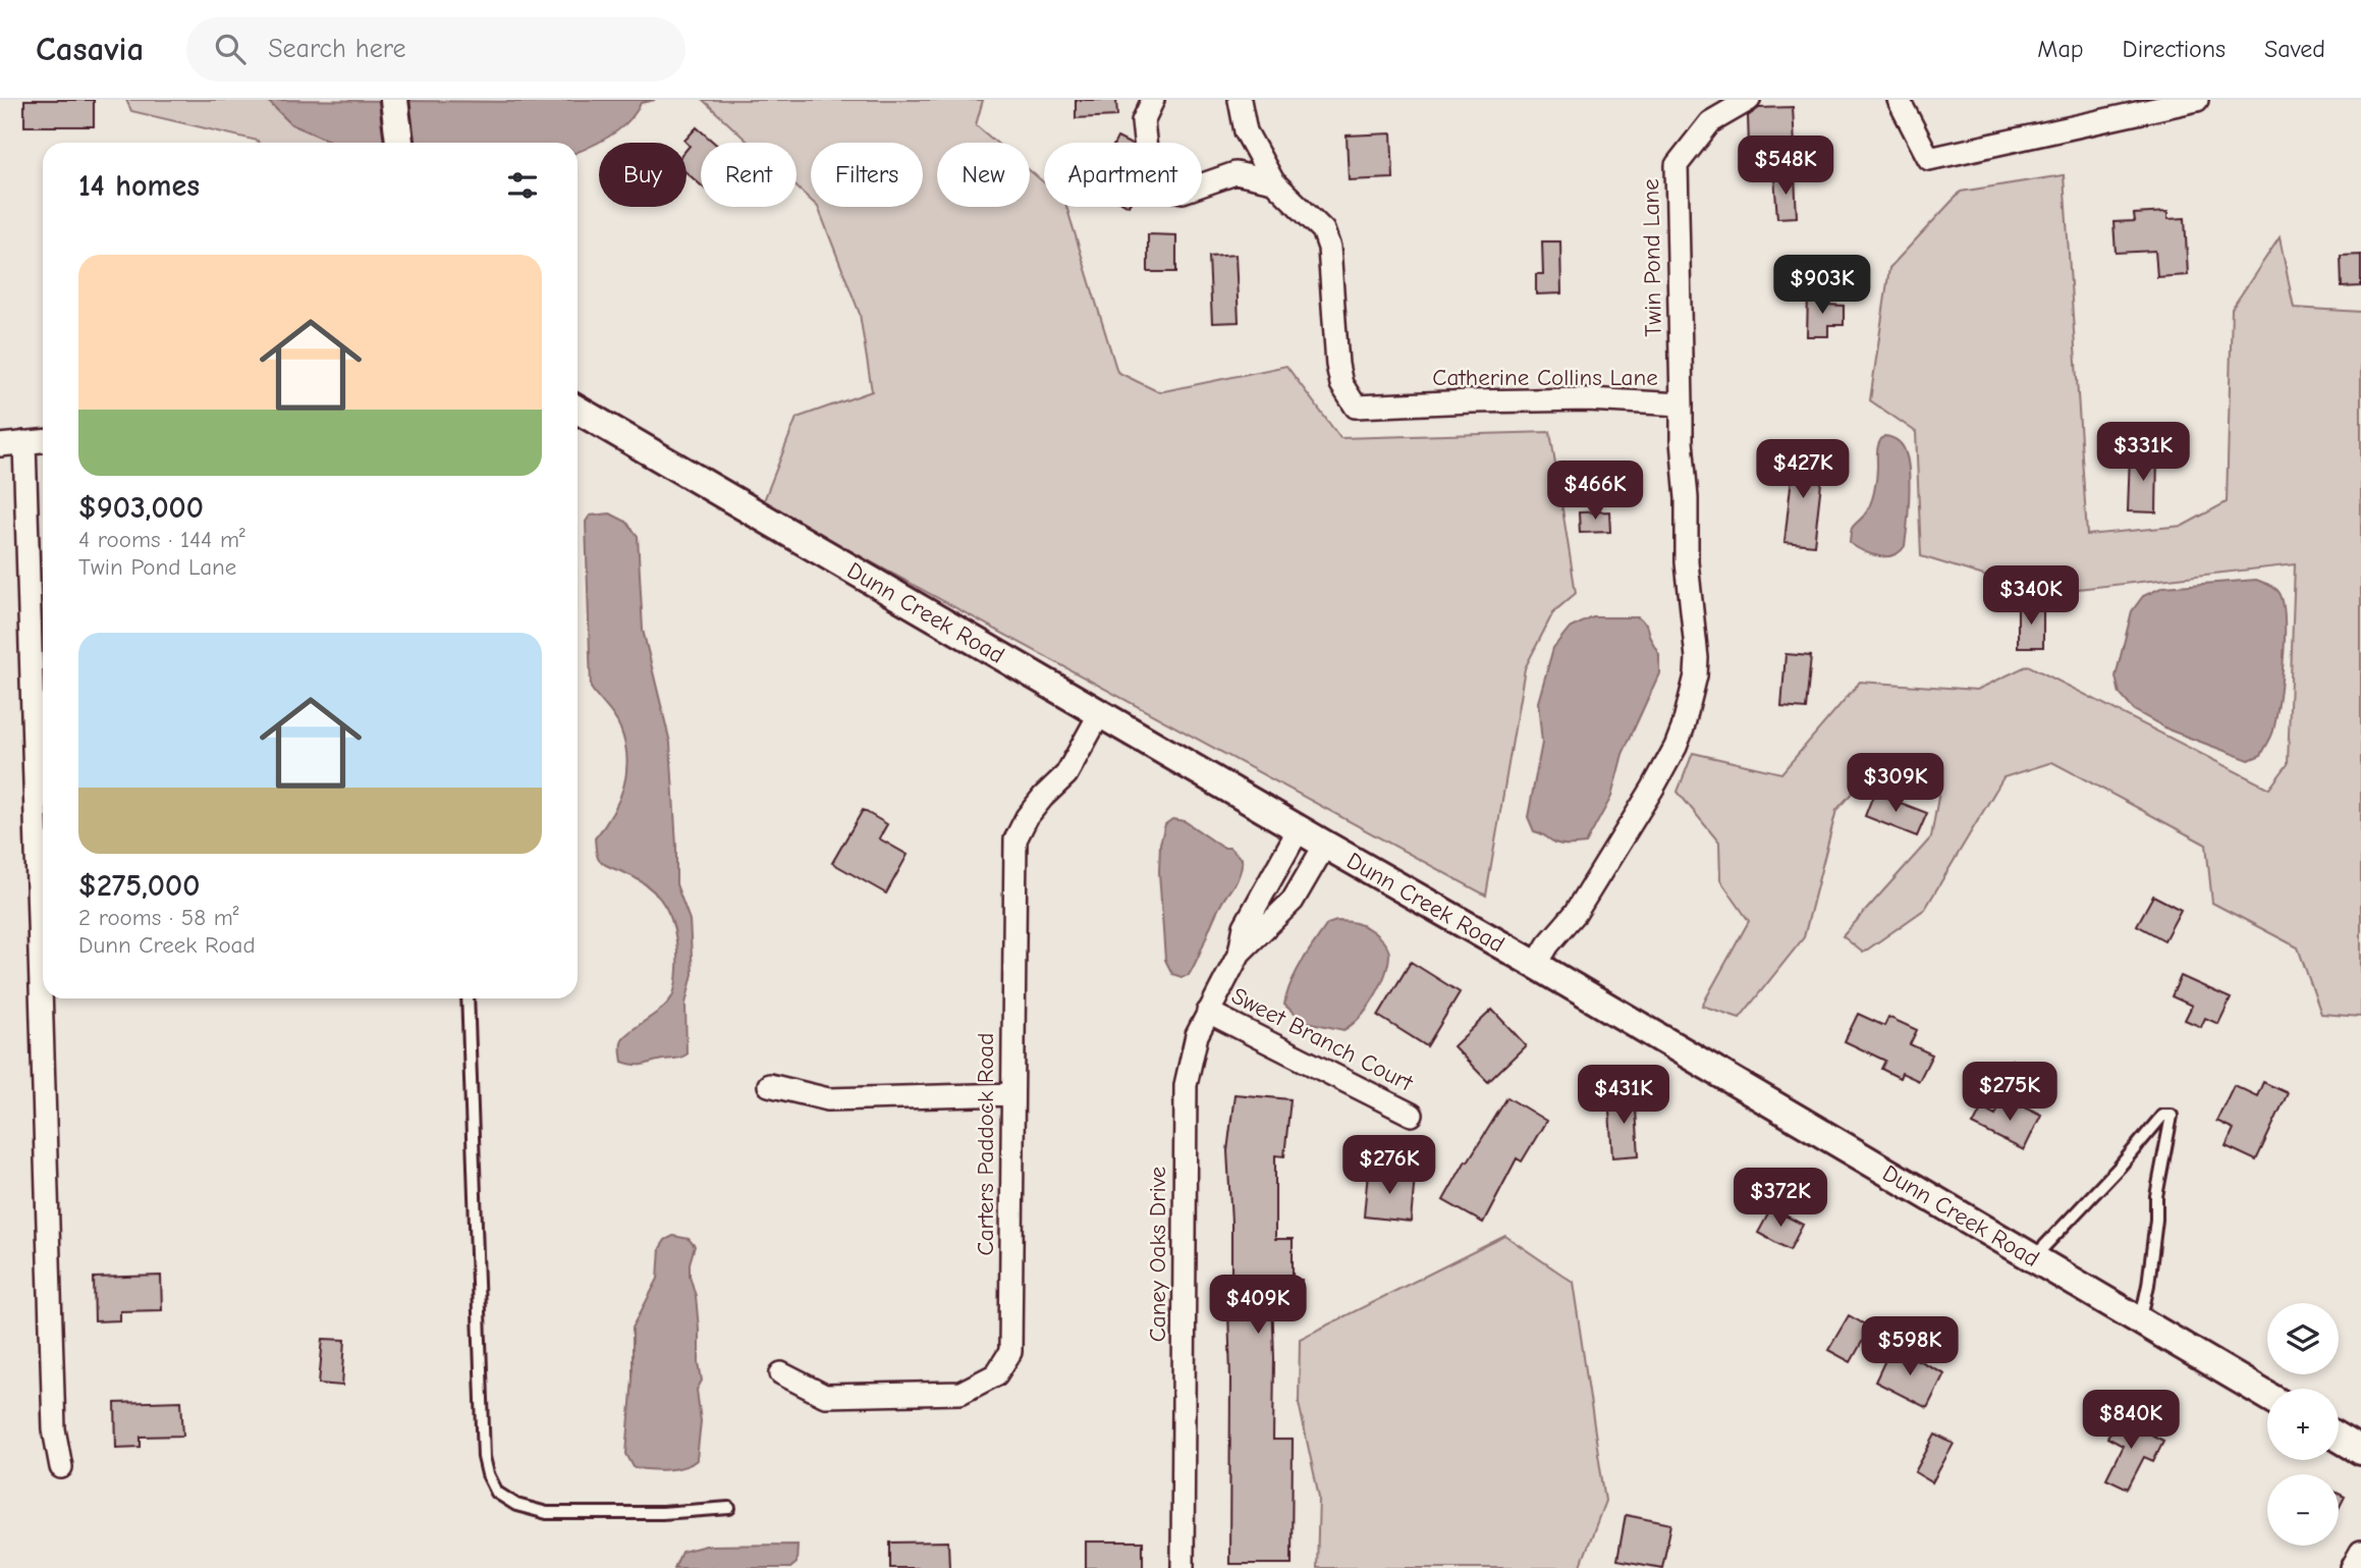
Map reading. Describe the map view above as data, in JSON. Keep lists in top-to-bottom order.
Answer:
{
  "streets": {
    "street": [
      "Twin Pond Lane",
      "Catherine Collins Lane",
      "Dunn Creek Road",
      "Sweet Branch Court",
      "Carters Paddock Road",
      "Caney Oaks Drive"
    ]
  },
  "crossings": [
    ["Twin Pond Lane", "Catherine Collins Lane"],
    ["Catherine Collins Lane", "Dunn Creek Road"],
    ["Dunn Creek Road", "Carters Paddock Road"],
    ["Dunn Creek Road", "Caney Oaks Drive"],
    ["Sweet Branch Court", "Caney Oaks Drive"]
  ],
  "page": {
    "header": "Casavia",
    "search": "Search here",
    "nav": ["Map", "Directions", "Saved"],
    "price": [
      "$548K",
      "$903K",
      "$331K",
      "$427K",
      "$466K",
      "$340K",
      "$309K",
      "$275K",
      "$431K",
      "$276K",
      "$372K",
      "$409K",
      "$598K",
      "$840K"
    ],
    "chip": [
      "Buy",
      "Rent",
      "Filters",
      "New",
      "Apartment"
    ],
    "heading": "14 homes",
    "list": [
      {
        "name": "$903,000",
        "note": "4 rooms · 144 m² · Twin Pond Lane"
      },
      {
        "name": "$275,000",
        "note": "2 rooms · 58 m² · Dunn Creek Road"
      }
    ],
    "map_buttons": ["+", "−"]
  }
}
